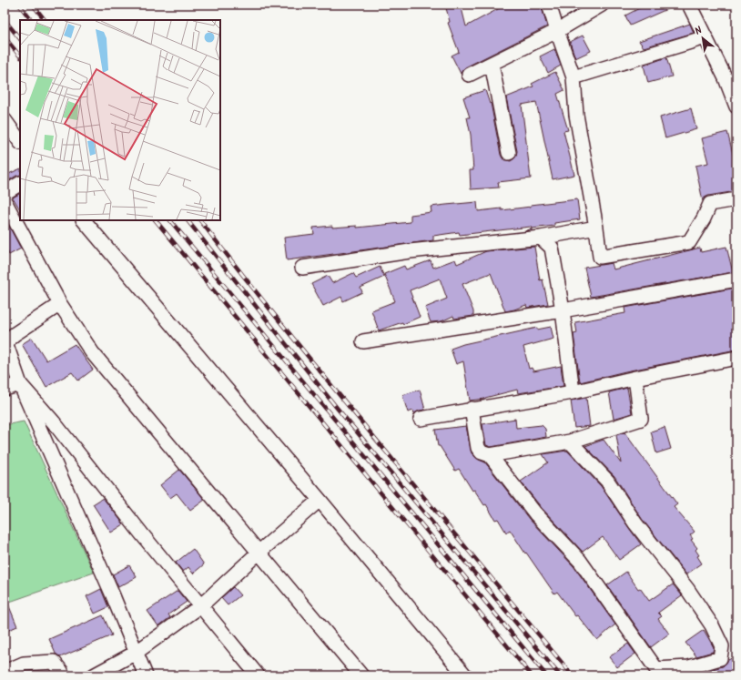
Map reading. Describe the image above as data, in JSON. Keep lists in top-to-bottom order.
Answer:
{
  "north": "top left"
}
